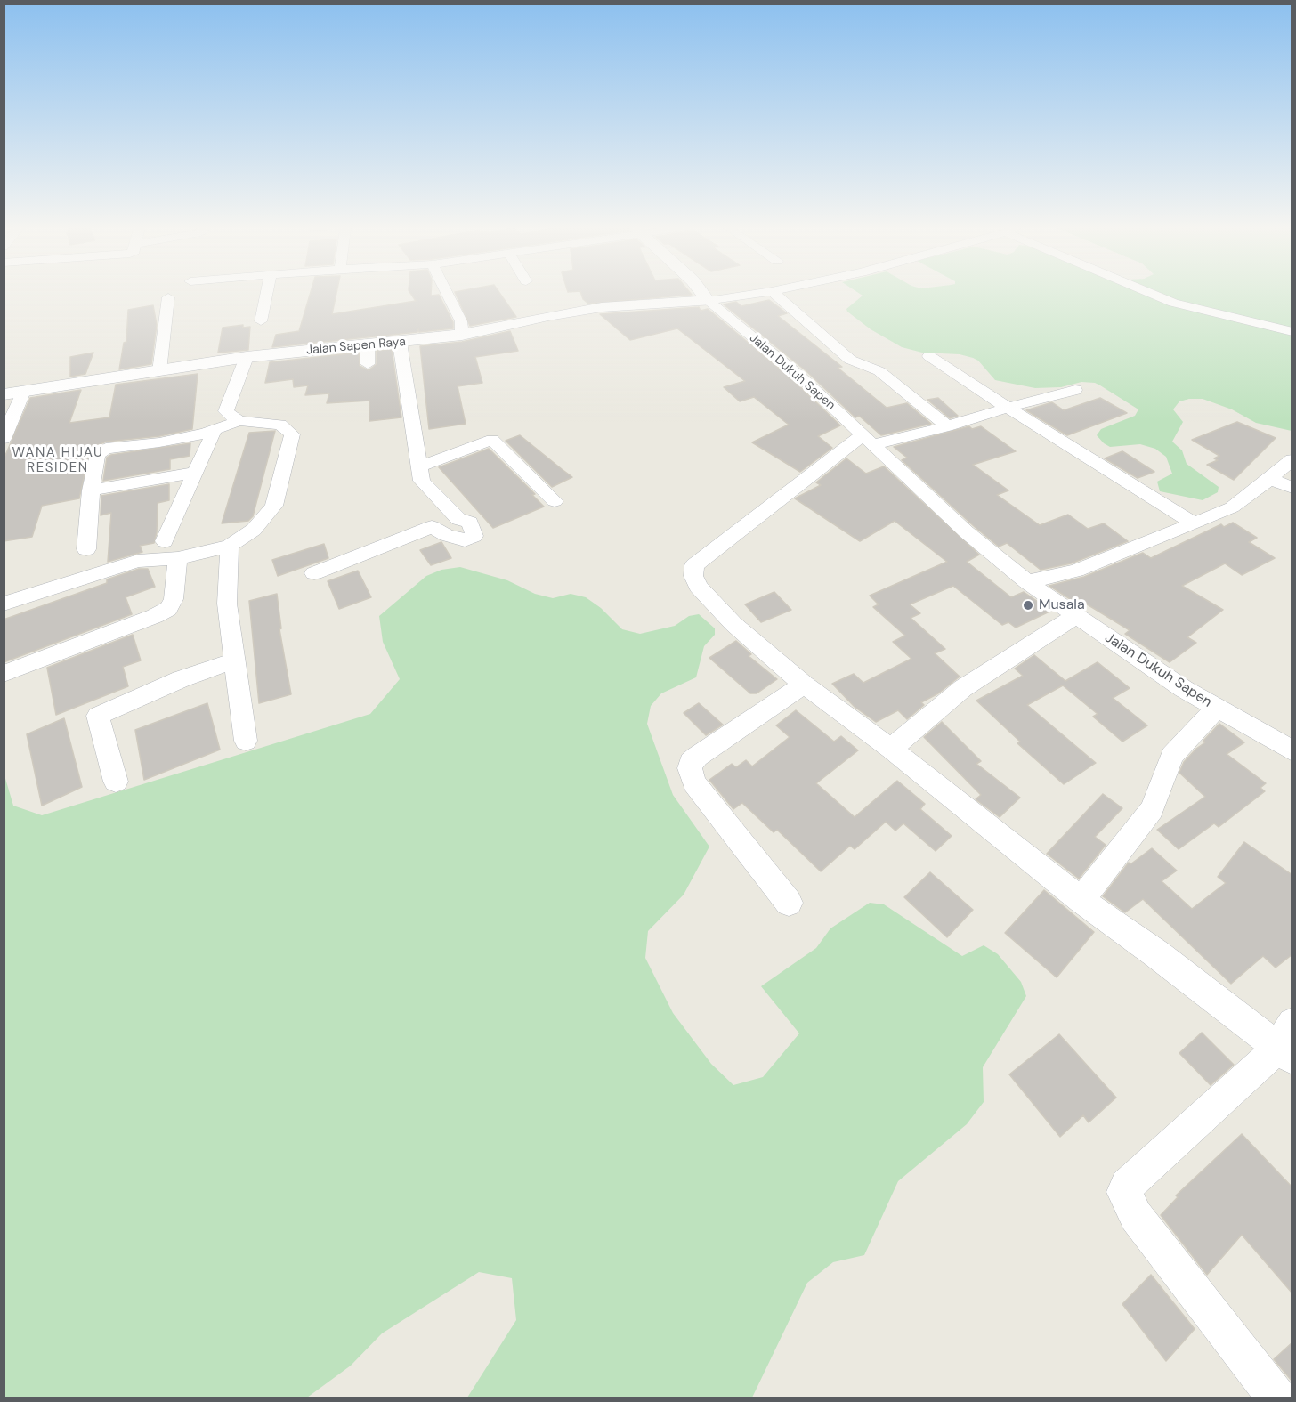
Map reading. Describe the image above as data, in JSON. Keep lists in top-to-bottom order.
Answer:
{
  "streets": {
    "street": ["Jalan Sapen Raya", "Jalan Dukuh Sapen"]
  },
  "crossings": [
    ["Jalan Sapen Raya", "Jalan Dukuh Sapen"]
  ],
  "districts": ["WANA HIJAU RESIDEN"],
  "places": ["Musala"]
}
